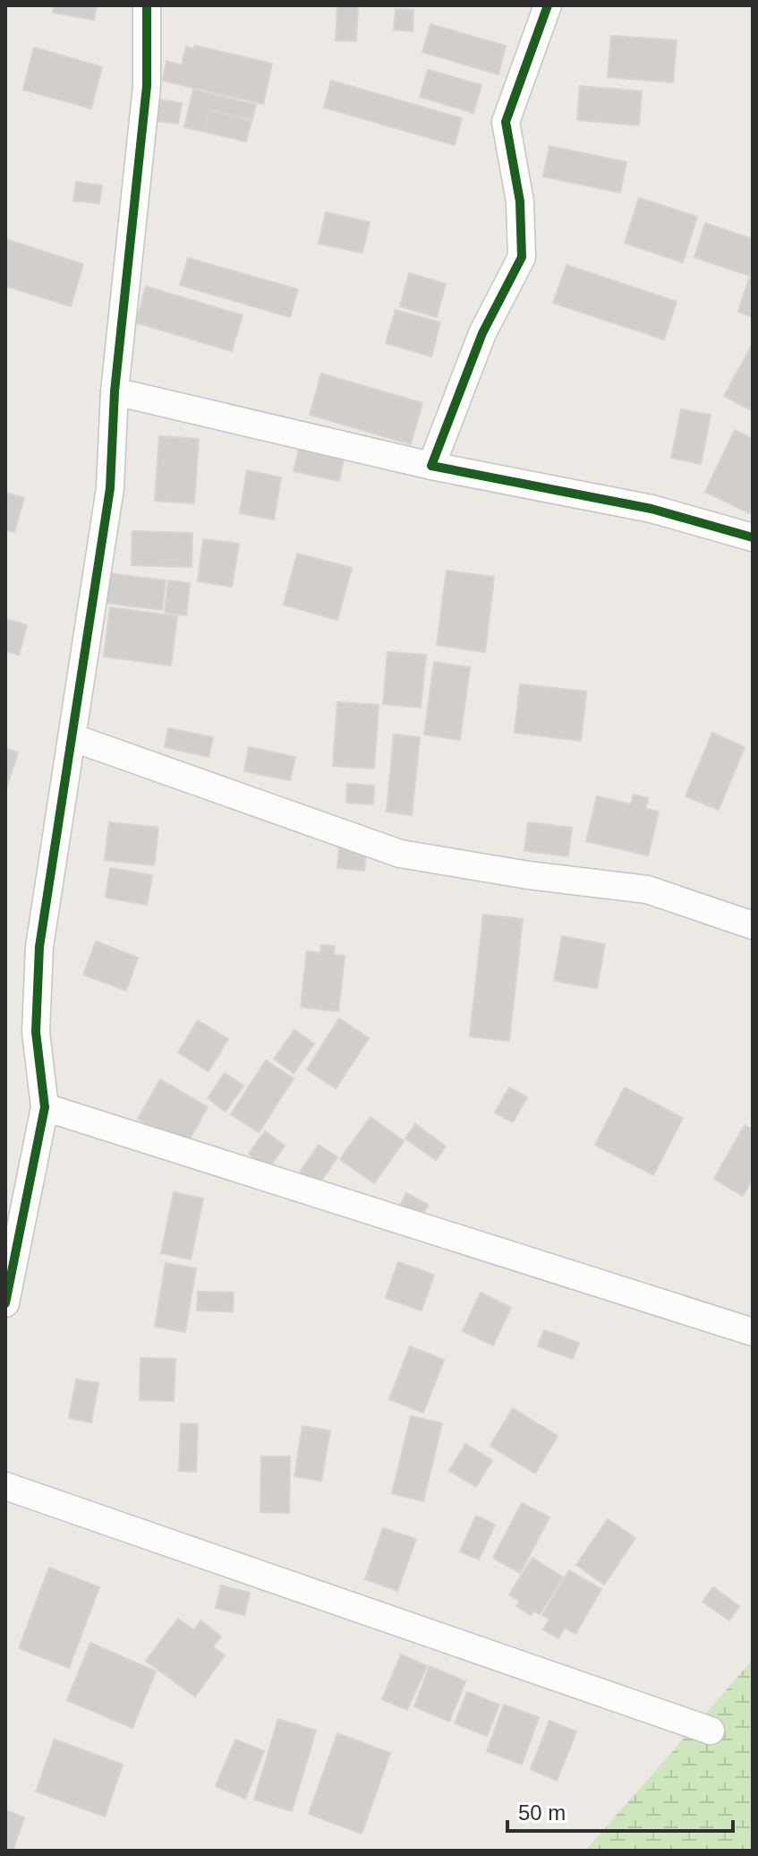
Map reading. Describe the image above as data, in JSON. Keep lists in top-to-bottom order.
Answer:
{
  "scale_bar": "50 m"
}
